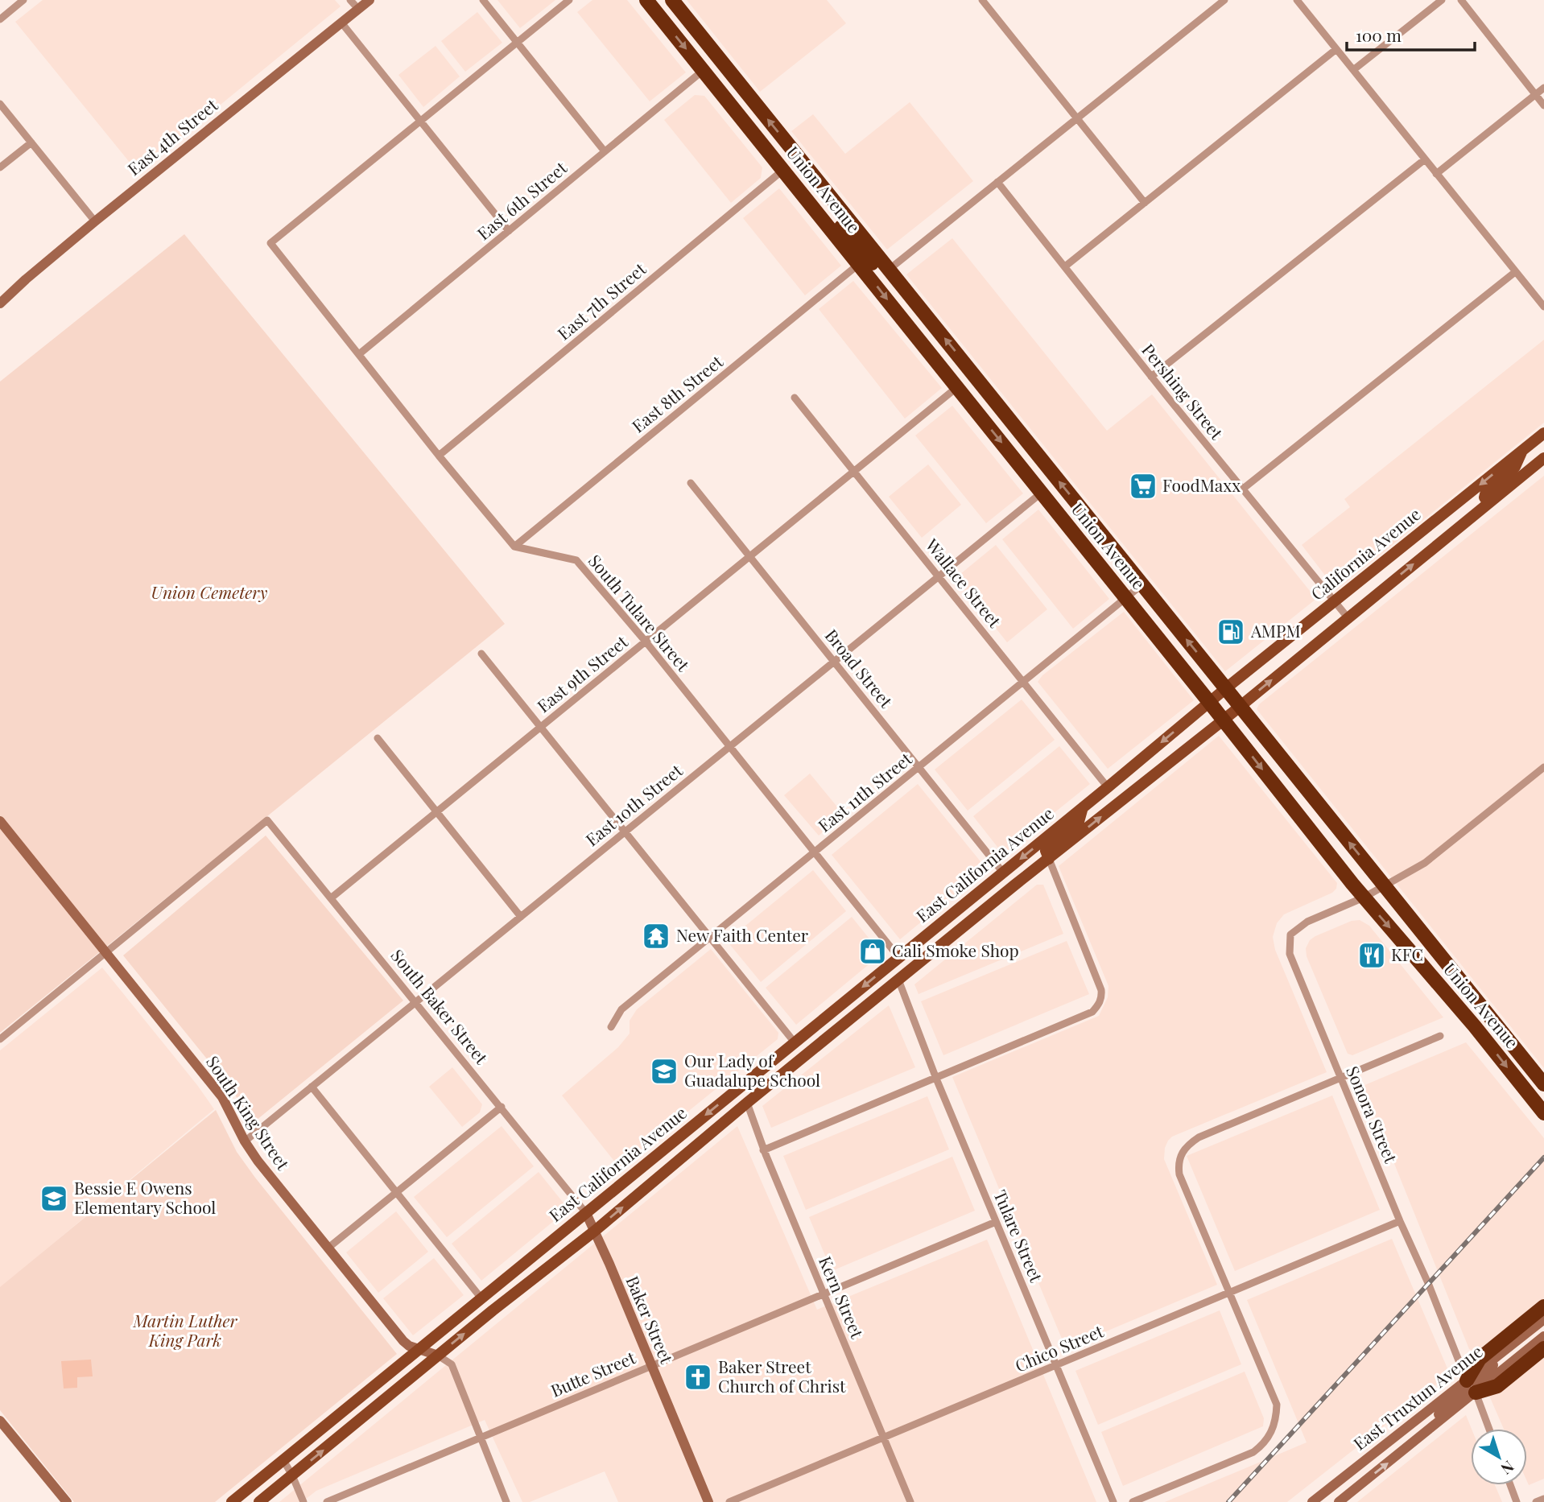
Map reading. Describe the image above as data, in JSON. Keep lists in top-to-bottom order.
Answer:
{
  "streets": {
    "highway": ["Union Avenue"],
    "main road": ["California Avenue", "East California Avenue"],
    "street": [
      "East 4th Street",
      "East 6th Street",
      "East 7th Street",
      "Pershing Street",
      "East 8th Street",
      "Wallace Street",
      "South Tulare Street",
      "Broad Street",
      "East 9th Street",
      "East 11th Street",
      "East 10th Street",
      "South Baker Street",
      "South King Street",
      "Sonora Street",
      "Tulare Street",
      "Kern Street",
      "Baker Street",
      "Chico Street",
      "Butte Street",
      "East Truxtun Avenue"
    ]
  },
  "crossings": [
    ["Union Avenue", "East 6th Street"],
    ["Union Avenue", "East 7th Street"],
    ["Union Avenue", "East 8th Street"],
    ["Union Avenue", "California Avenue"],
    ["Union Avenue", "East 9th Street"],
    ["Union Avenue", "East 11th Street"],
    ["Union Avenue", "East 10th Street"],
    ["Union Avenue", "East California Avenue"],
    ["Union Avenue", "Sonora Street"],
    ["Pershing Street", "California Avenue"],
    ["East 8th Street", "South Tulare Street"],
    ["California Avenue", "East California Avenue"],
    ["Wallace Street", "East 9th Street"],
    ["Wallace Street", "East 11th Street"],
    ["Wallace Street", "East 10th Street"],
    ["Wallace Street", "East California Avenue"],
    ["South Tulare Street", "East 9th Street"],
    ["South Tulare Street", "East 11th Street"],
    ["South Tulare Street", "East 10th Street"],
    ["South Tulare Street", "East California Avenue"],
    ["Broad Street", "East 9th Street"],
    ["Broad Street", "East 11th Street"],
    ["Broad Street", "East 10th Street"],
    ["Broad Street", "East California Avenue"],
    ["East 9th Street", "South Baker Street"],
    ["East 10th Street", "South Baker Street"],
    ["East 10th Street", "South King Street"],
    ["East California Avenue", "South Baker Street"],
    ["East California Avenue", "South King Street"],
    ["East California Avenue", "Tulare Street"],
    ["East California Avenue", "Kern Street"],
    ["East California Avenue", "Baker Street"],
    ["South Baker Street", "South King Street"],
    ["South Baker Street", "Baker Street"],
    ["Sonora Street", "Chico Street"],
    ["Sonora Street", "East Truxtun Avenue"],
    ["Tulare Street", "Chico Street"],
    ["Tulare Street", "Butte Street"],
    ["Kern Street", "Chico Street"],
    ["Kern Street", "Butte Street"],
    ["Baker Street", "Butte Street"]
  ],
  "parks": ["Union Cemetery", "Martin Luther King Park"],
  "places": {
    "supermarket": ["FoodMaxx"],
    "fuel station": ["AMPM"],
    "temple": ["New Faith Center"],
    "shop": ["Cali Smoke Shop"],
    "restaurant": ["KFC"],
    "school or university": ["Our Lady of Guadalupe School", "Bessie E Owens Elementary School"],
    "church": ["Baker Street Church of Christ"]
  },
  "scale_bar": "100 m",
  "north": "bottom right"
}
